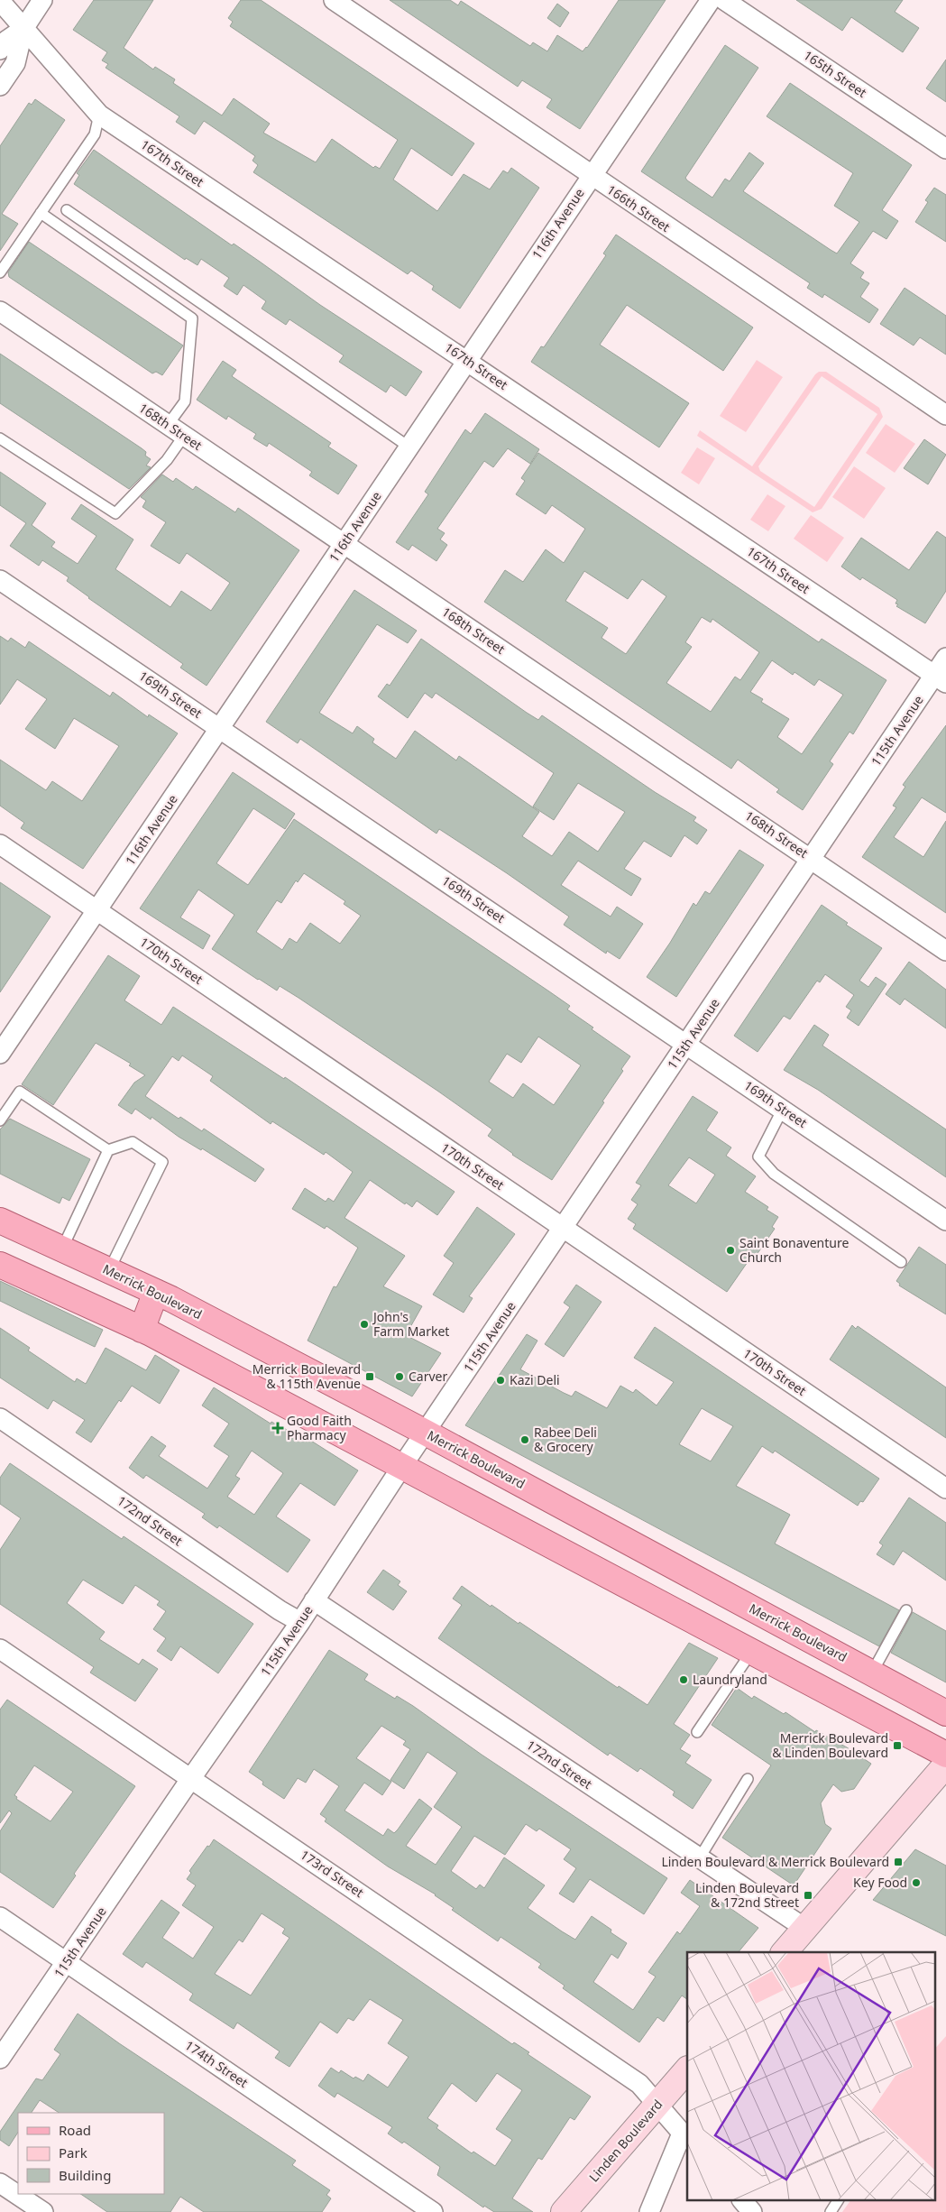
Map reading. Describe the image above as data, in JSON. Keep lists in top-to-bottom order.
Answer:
{
  "streets": {
    "main road": ["Merrick Boulevard", "Linden Boulevard"],
    "street": [
      "165th Street",
      "167th Street",
      "166th Street",
      "116th Avenue",
      "168th Street",
      "169th Street",
      "115th Avenue",
      "170th Street",
      "172nd Street",
      "173rd Street",
      "174th Street"
    ]
  },
  "crossings": [
    ["167th Street", "116th Avenue"],
    ["167th Street", "115th Avenue"],
    ["166th Street", "116th Avenue"],
    ["116th Avenue", "168th Street"],
    ["116th Avenue", "169th Street"],
    ["116th Avenue", "170th Street"],
    ["168th Street", "115th Avenue"],
    ["169th Street", "115th Avenue"],
    ["115th Avenue", "170th Street"],
    ["115th Avenue", "Merrick Boulevard"],
    ["115th Avenue", "172nd Street"],
    ["115th Avenue", "173rd Street"],
    ["115th Avenue", "174th Street"],
    ["173rd Street", "Linden Boulevard"]
  ],
  "places": {
    "other": [
      "Saint Bonaventure Church",
      "John's Farm Market",
      "Carver",
      "Kazi Deli",
      "Rabee Deli & Grocery",
      "Laundryland",
      "Key Food"
    ],
    "transit": [
      "Merrick Boulevard & 115th Avenue",
      "Merrick Boulevard & Linden Boulevard",
      "Linden Boulevard & Merrick Boulevard",
      "Linden Boulevard & 172nd Street"
    ],
    "health": ["Good Faith Pharmacy"]
  },
  "legend": ["Road", "Park", "Building"]
}
